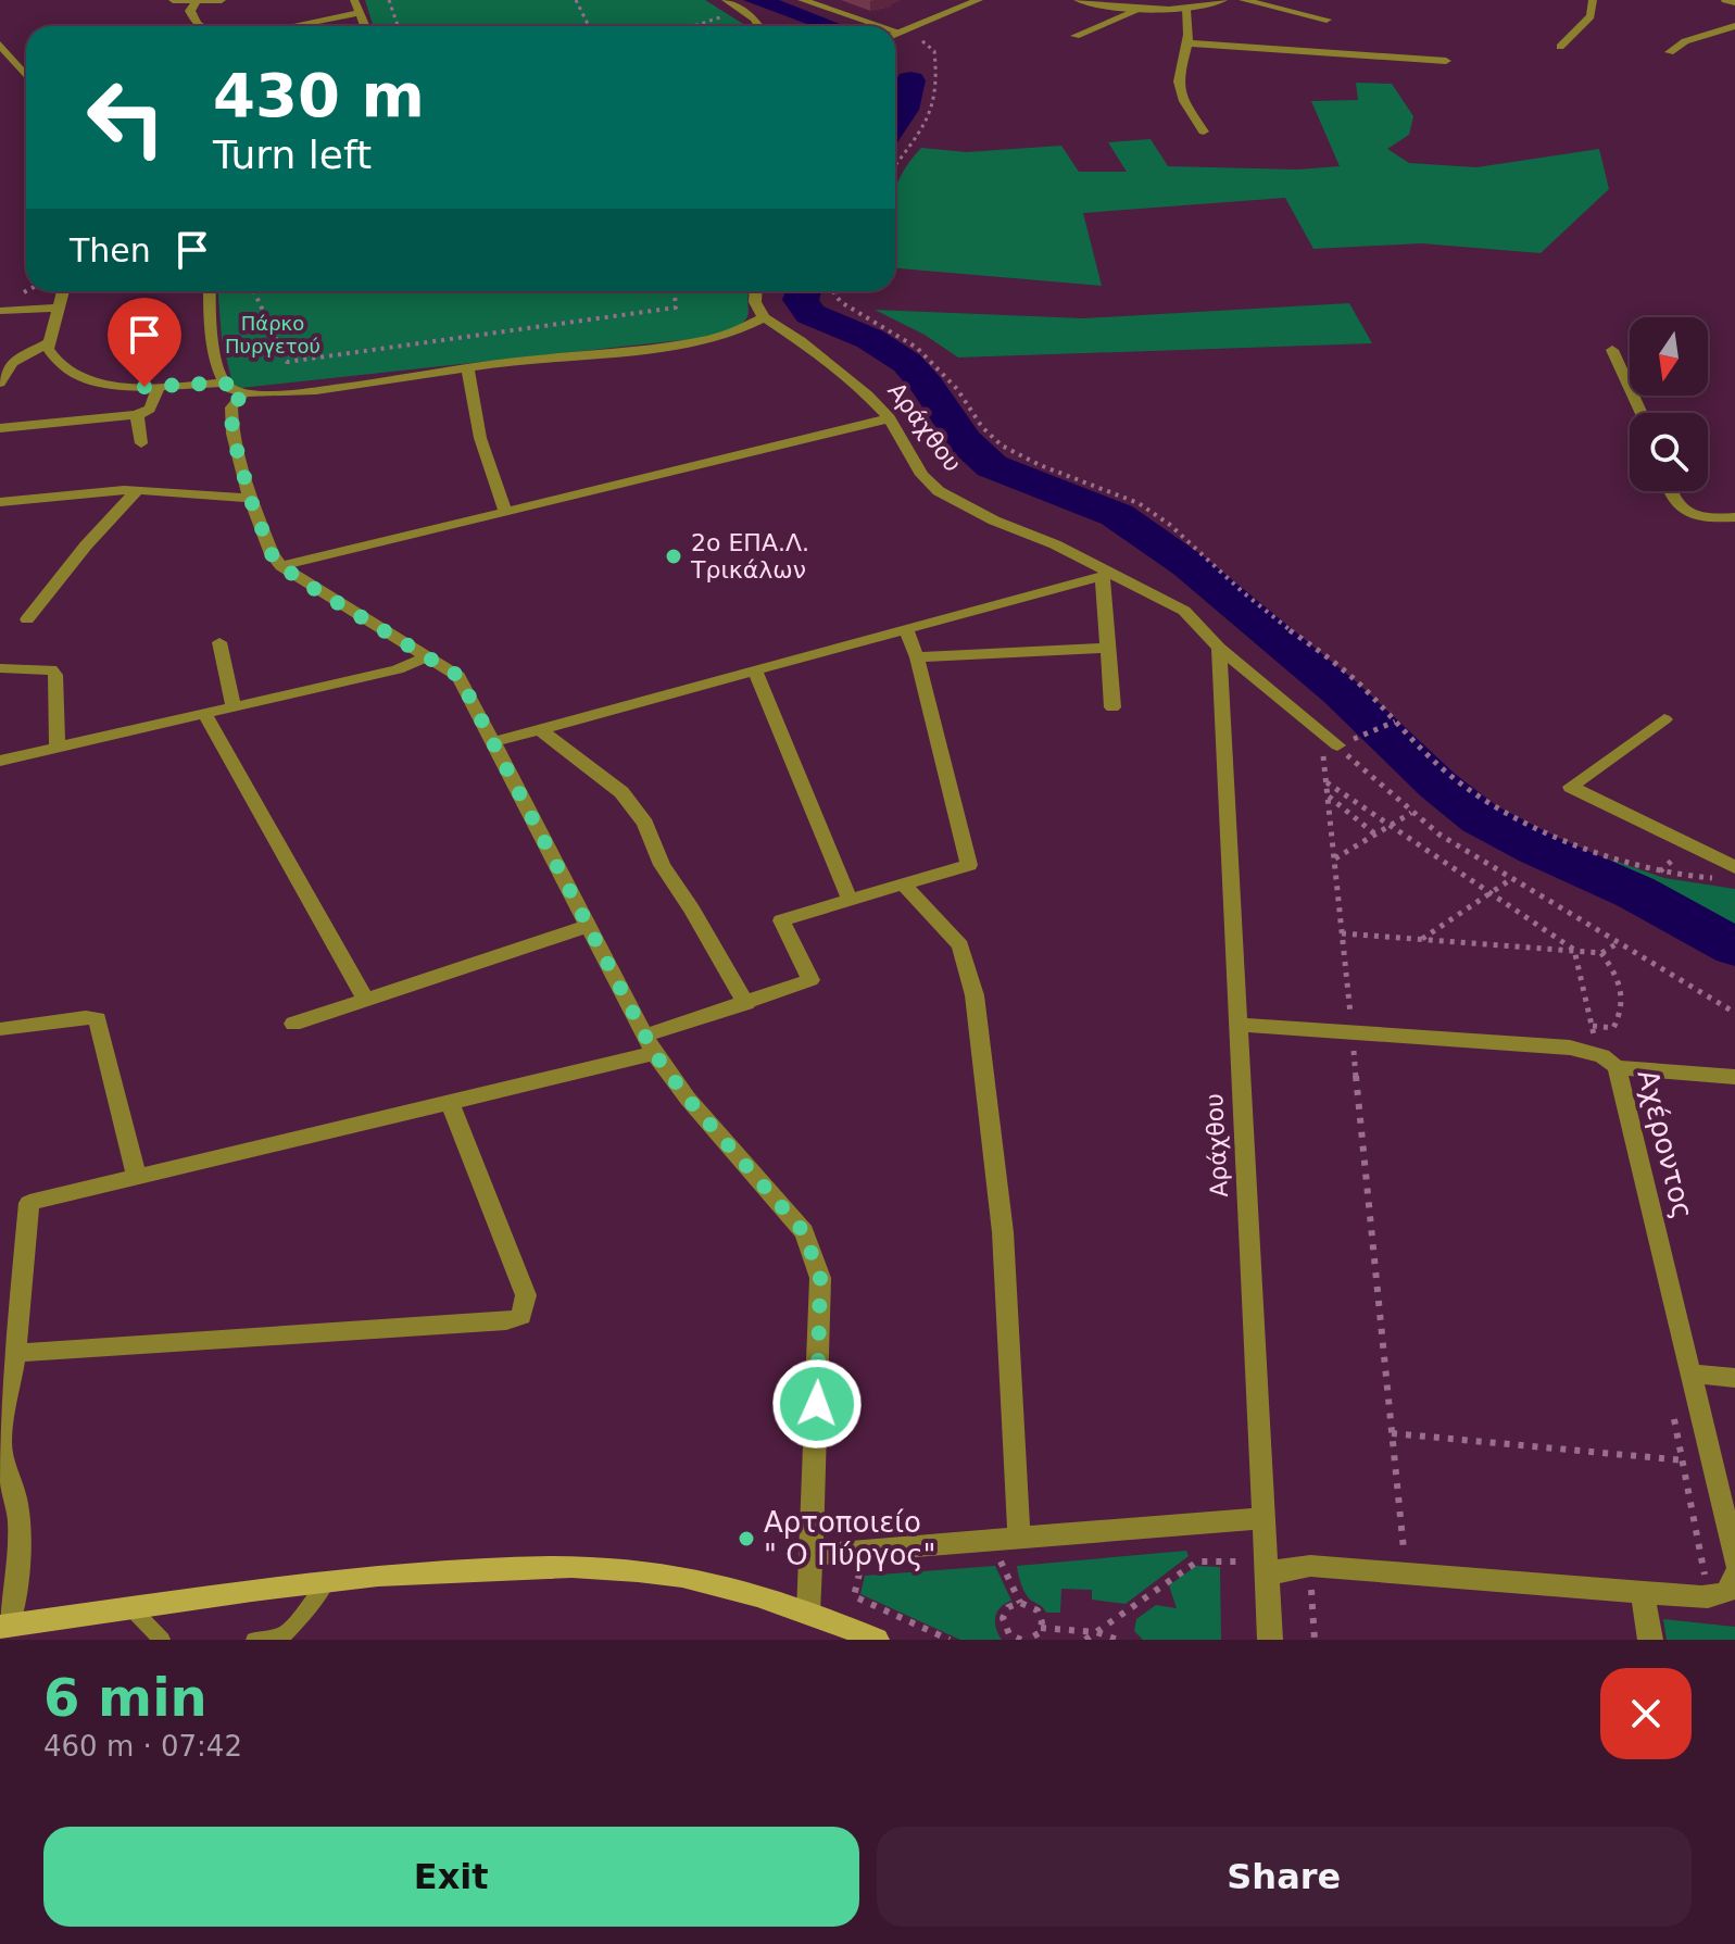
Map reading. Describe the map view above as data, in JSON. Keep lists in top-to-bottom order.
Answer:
{
  "streets": {
    "street": ["Αράχθου", "Αχέροντος"]
  },
  "crossings": [
    ["Αράχθου", "Αχέροντος"]
  ],
  "parks": ["Πάρκο Πυργετού"],
  "places": ["2ο ΕΠΑ.Λ. Τρικάλων", "Αρτοποιείο \" Ο Πύργος\""],
  "north": "bottom",
  "page": {
    "turn": ["430 m", "Turn left"],
    "then": "Then",
    "heading": ["6 min", "460 m · 07:42"],
    "buttons": ["Exit", "Share"]
  }
}
